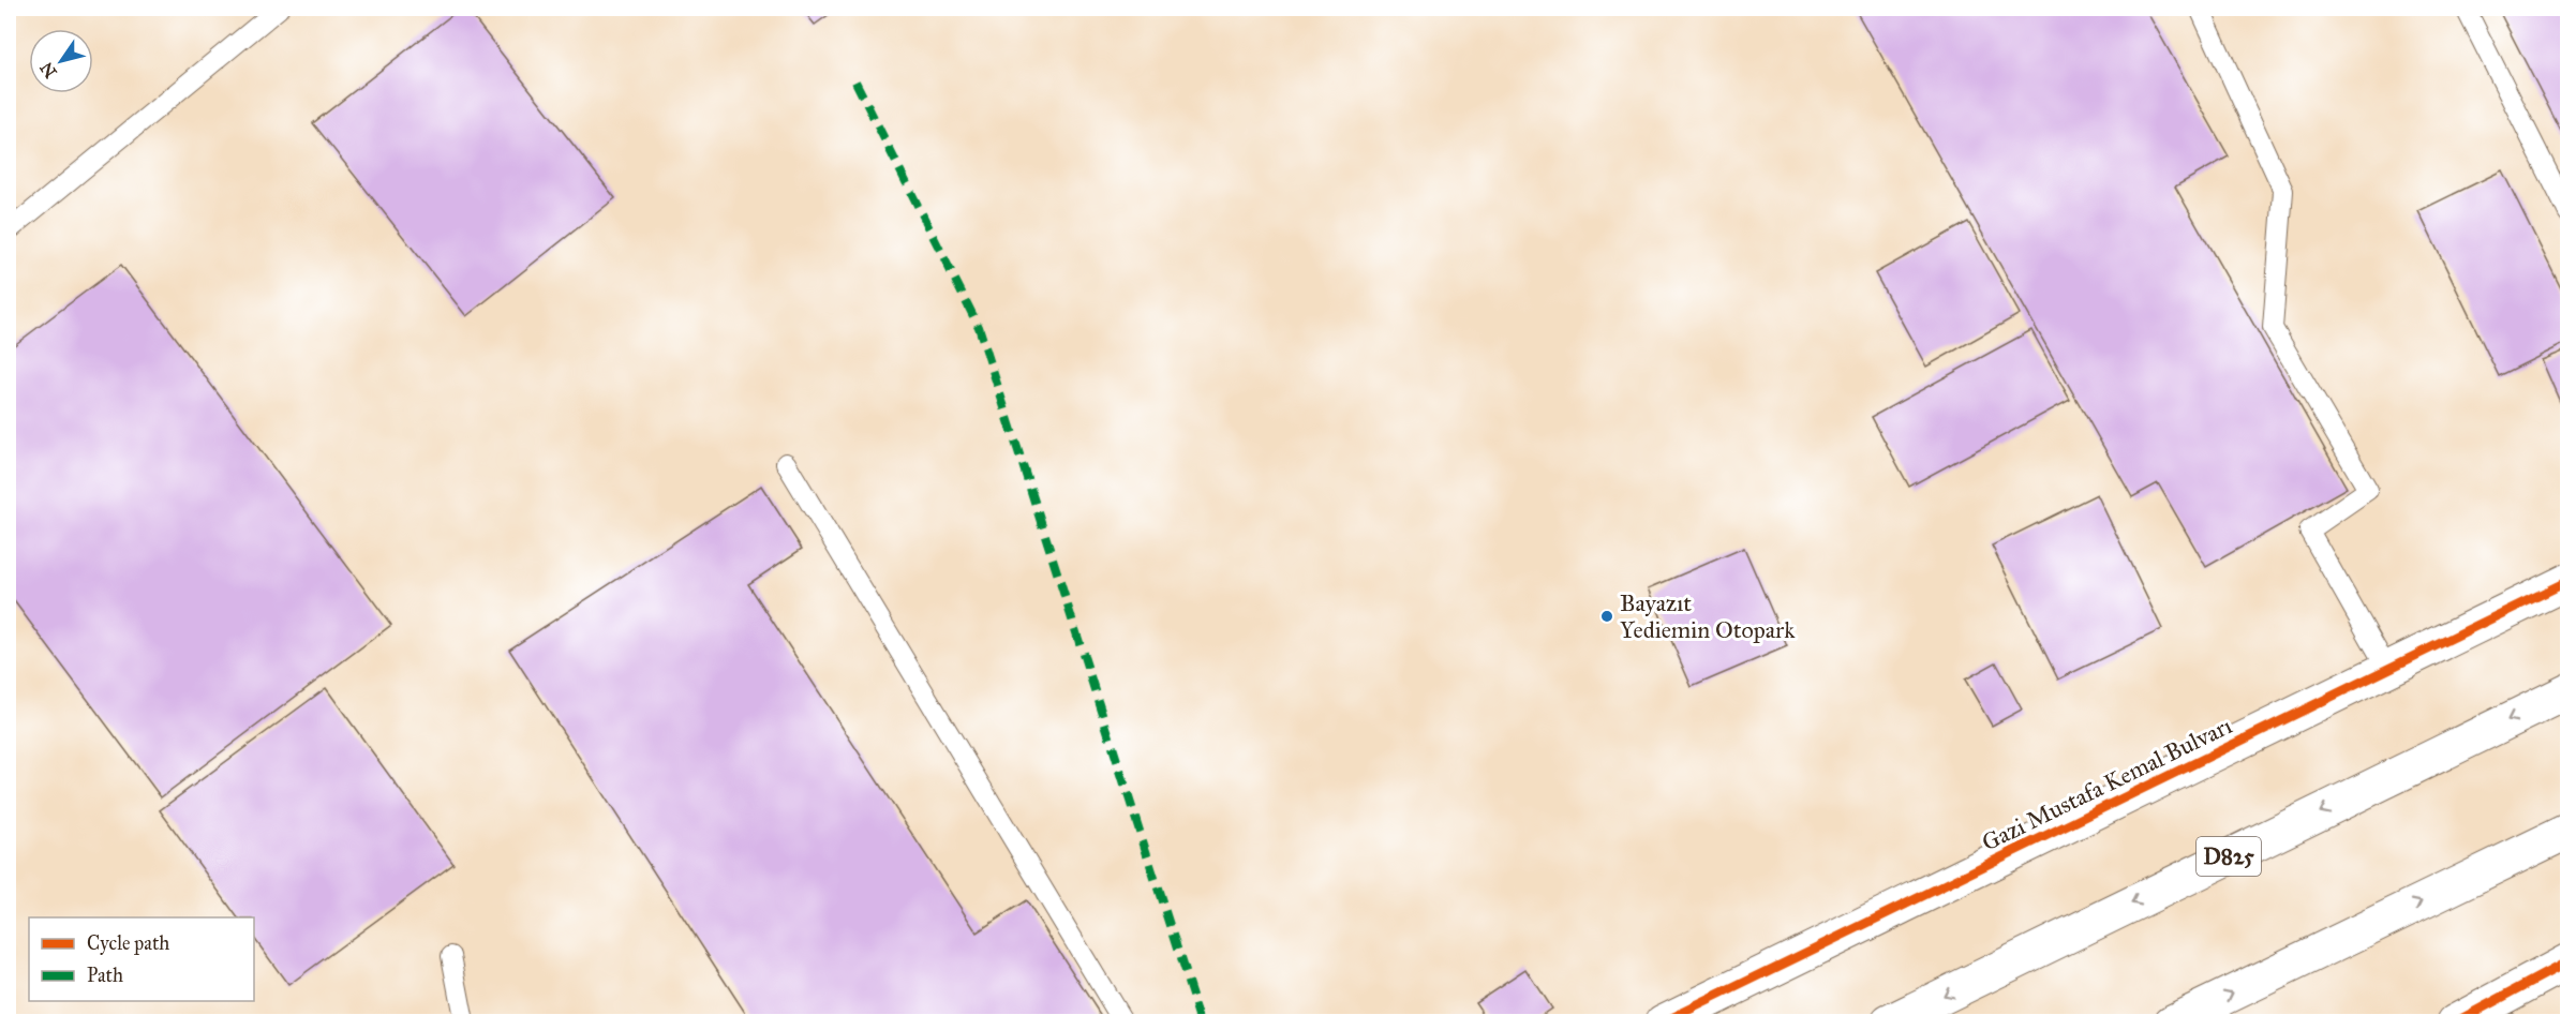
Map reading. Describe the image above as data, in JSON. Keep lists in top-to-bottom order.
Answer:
{
  "streets": {
    "main road": ["Gazi Mustafa Kemal Bulvarı", "D825"]
  },
  "places": ["Bayazıt Yediemin Otopark"],
  "legend": ["Cycle path", "Path"],
  "north": "bottom left"
}
